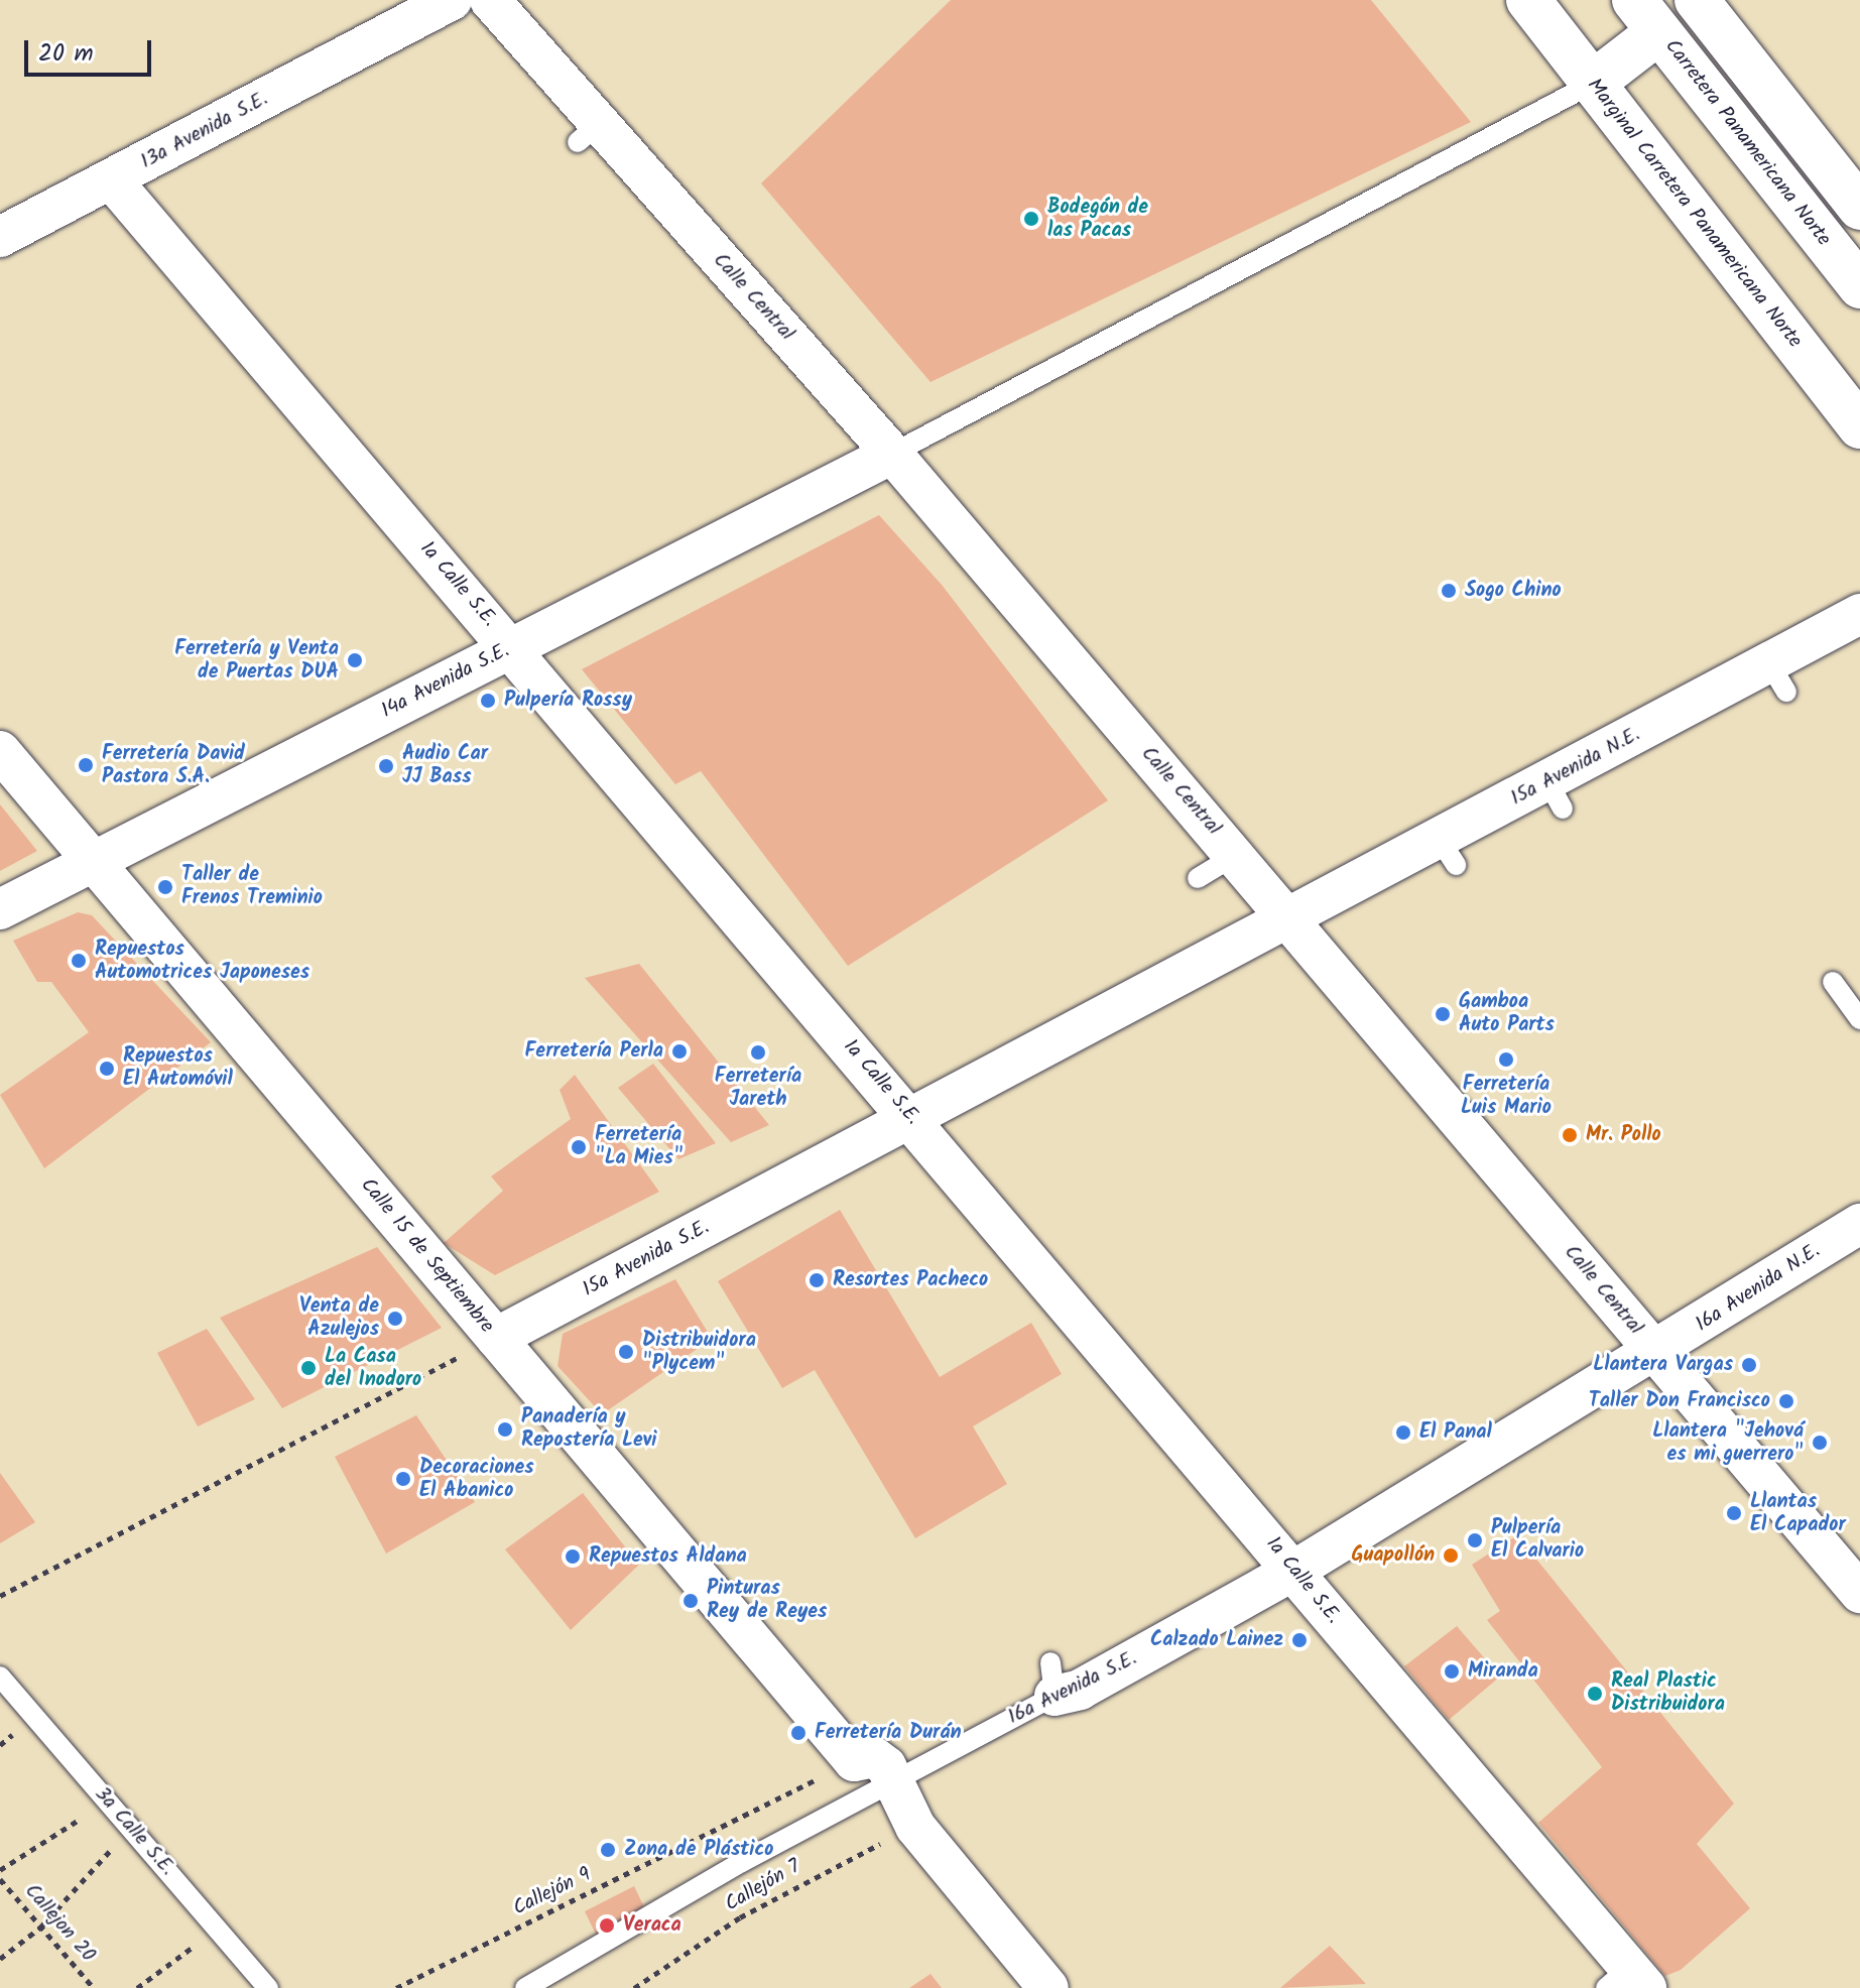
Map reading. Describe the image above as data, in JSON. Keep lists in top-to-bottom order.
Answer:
{
  "streets": {
    "main road": ["Carretera Panamericana Norte", "Marginal Carretera Panamericana Norte"],
    "street": [
      "13a Avenida S.E.",
      "Calle Central",
      "1a Calle S.E.",
      "14a Avenida S.E.",
      "15a Avenida N.E.",
      "Calle 15 de Septiembre",
      "15a Avenida S.E.",
      "16a Avenida N.E.",
      "16a Avenida S.E."
    ],
    "lane": ["3a Calle S.E."],
    "path": ["Callejón 7", "Callejón 9", "Callejon 20"]
  },
  "crossings": [
    ["13a Avenida S.E.", "1a Calle S.E."],
    ["Calle Central", "14a Avenida S.E."],
    ["Calle Central", "15a Avenida N.E."],
    ["Calle Central", "15a Avenida S.E."],
    ["Calle Central", "16a Avenida N.E."],
    ["Calle Central", "16a Avenida S.E."],
    ["1a Calle S.E.", "14a Avenida S.E."],
    ["1a Calle S.E.", "15a Avenida S.E."],
    ["1a Calle S.E.", "16a Avenida S.E."],
    ["14a Avenida S.E.", "Calle 15 de Septiembre"],
    ["15a Avenida N.E.", "15a Avenida S.E."],
    ["Calle 15 de Septiembre", "15a Avenida S.E."],
    ["Calle 15 de Septiembre", "Callejón 9"],
    ["16a Avenida N.E.", "16a Avenida S.E."]
  ],
  "places": [
    "Bodegón de las Pacas",
    "Sogo Chino",
    "Ferretería y Venta de Puertas DUA",
    "Pulpería Rossy",
    "Ferretería David Pastora S.A.",
    "Audio Car JJ Bass",
    "Taller de Frenos Treminio",
    "Repuestos Automotrices Japoneses",
    "Gamboa Auto Parts",
    "Ferretería Perla",
    "Ferretería Jareth",
    "Ferretería Luis Mario",
    "Repuestos El Automóvil",
    "Mr. Pollo",
    "Ferretería \"La Mies\"",
    "Resortes Pacheco",
    "Venta de Azulejos",
    "Distribuidora \"Plycem\"",
    "Llantera Vargas",
    "La Casa del Inodoro",
    "Taller Don Francisco",
    "Panadería y Repostería Levi",
    "El Panal",
    "Llantera \"Jehová es mi guerrero\"",
    "Decoraciones El Abanico",
    "Llantas El Capador",
    "Pulpería El Calvario",
    "Guapollón",
    "Repuestos Aldana",
    "Pinturas Rey de Reyes",
    "Calzado Lainez",
    "Miranda",
    "Real Plastic Distribuidora",
    "Ferretería Durán",
    "Zona de Plástico",
    "Veraca"
  ],
  "scale_bar": "20 m"
}
